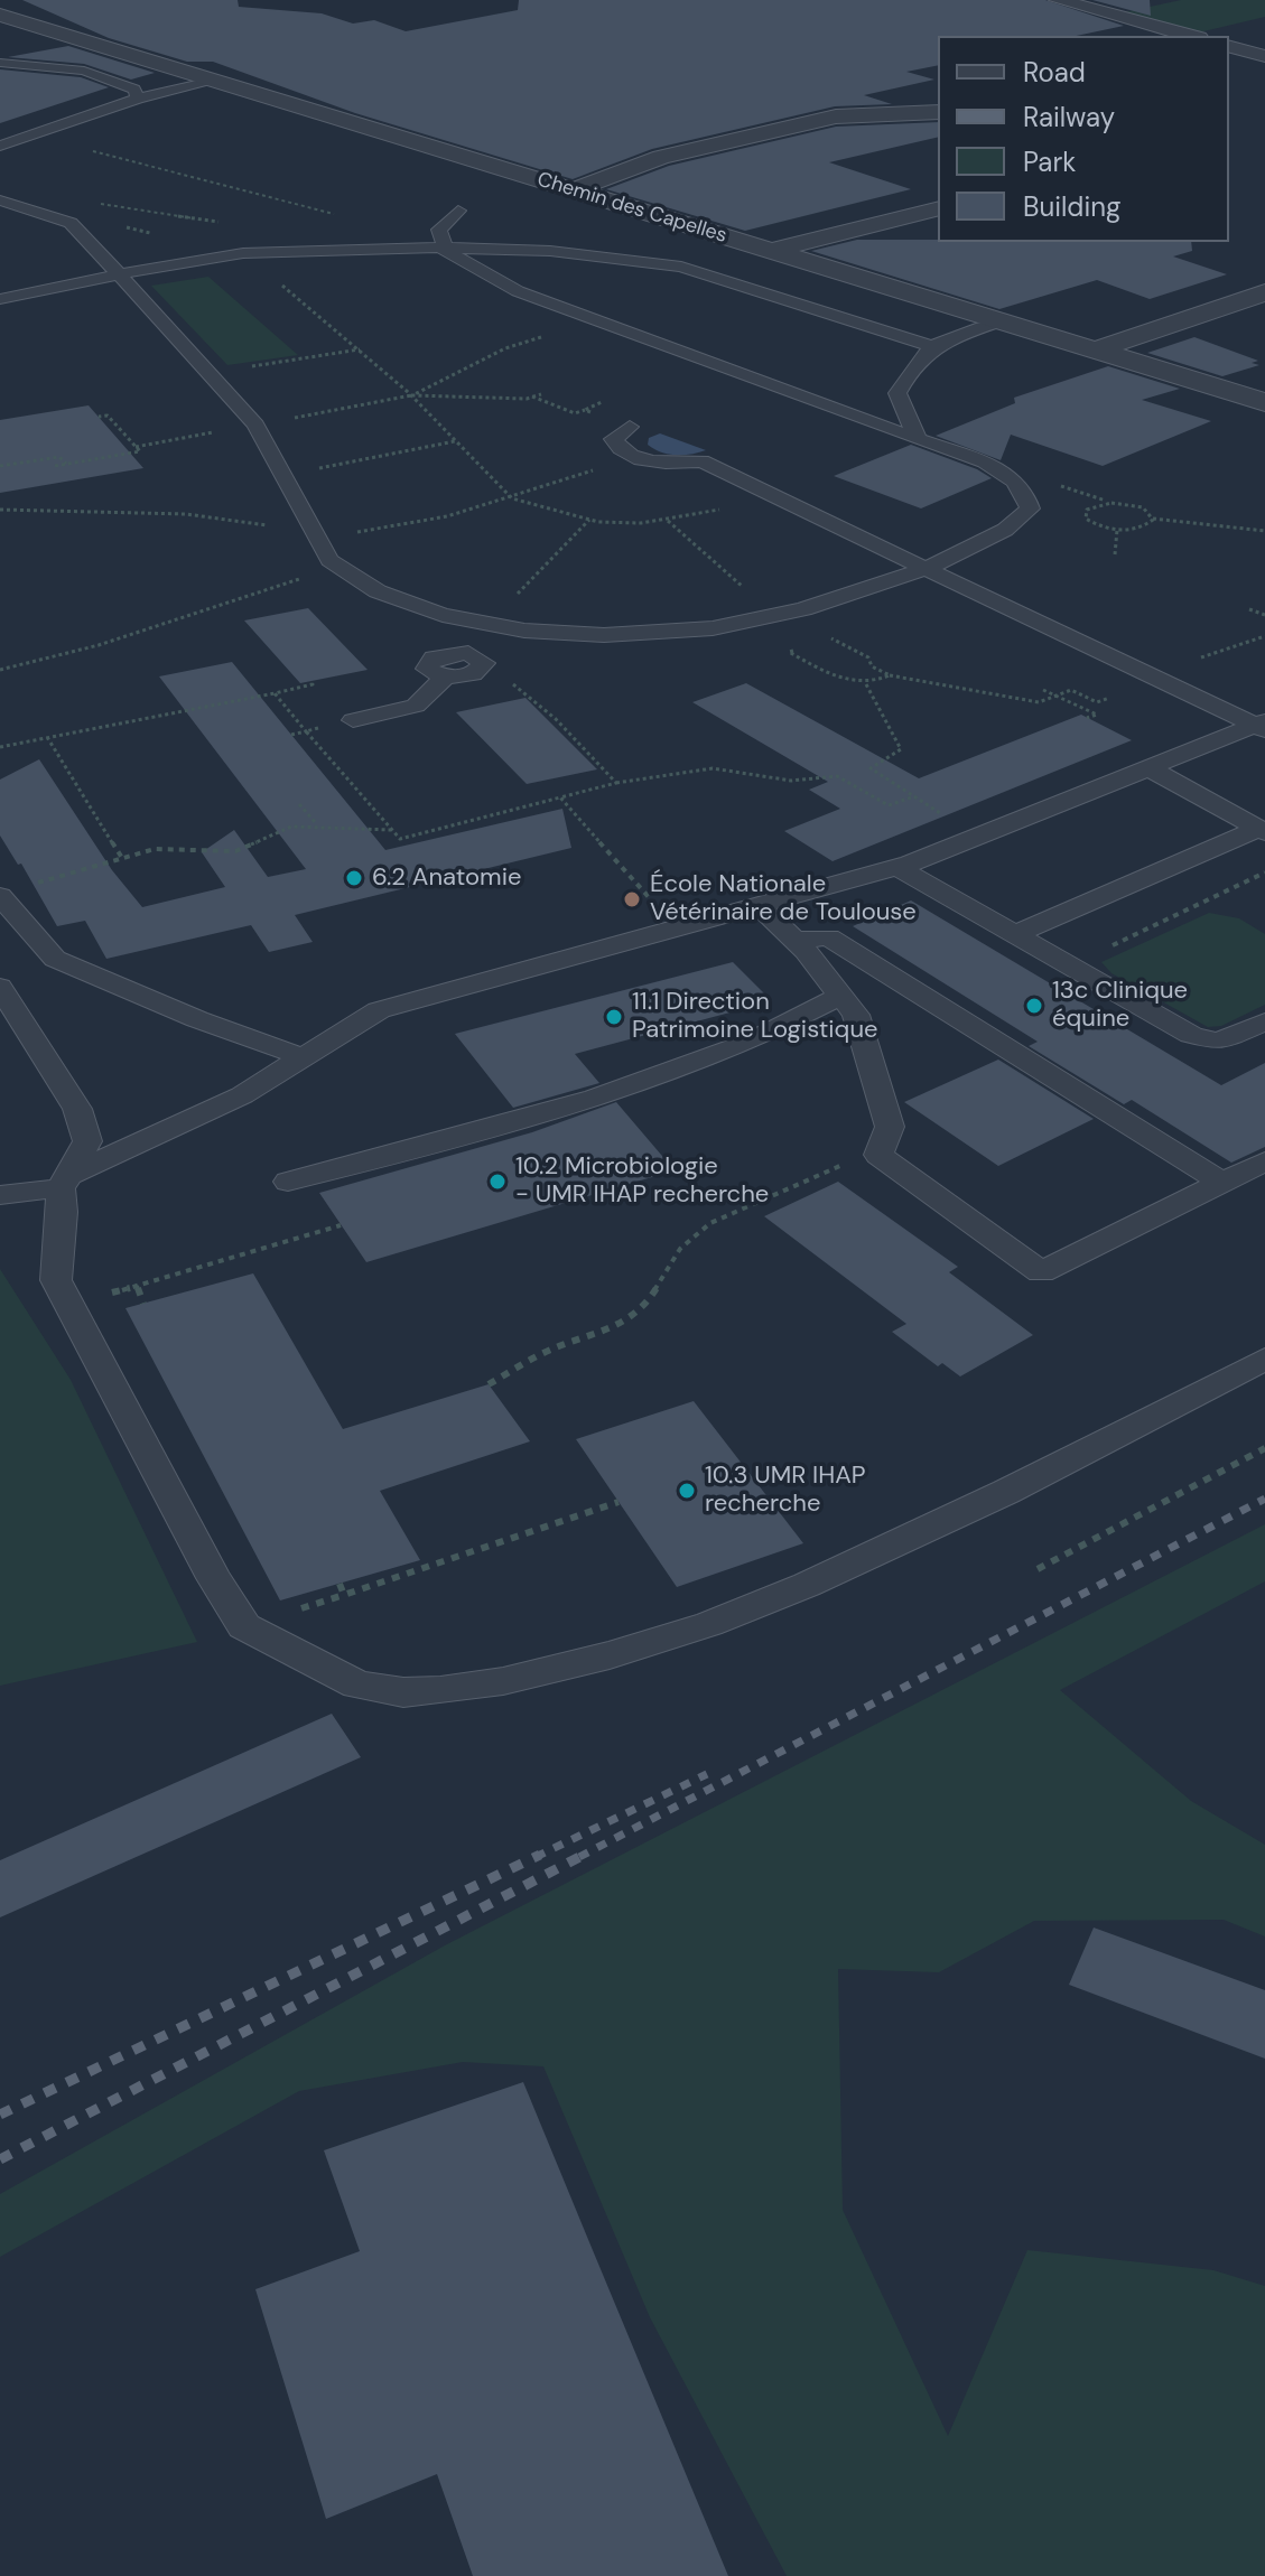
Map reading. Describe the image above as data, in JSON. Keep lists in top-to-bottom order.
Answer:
{
  "streets": {
    "street": ["Chemin des Capelles"]
  },
  "places": [
    "6.2 Anatomie",
    "École Nationale Vétérinaire de Toulouse",
    "13c Clinique équine",
    "11.1 Direction Patrimoine Logistique",
    "10.2 Microbiologie - UMR IHAP recherche",
    "10.3 UMR IHAP recherche"
  ],
  "legend": [
    "Road",
    "Railway",
    "Park",
    "Building"
  ]
}
